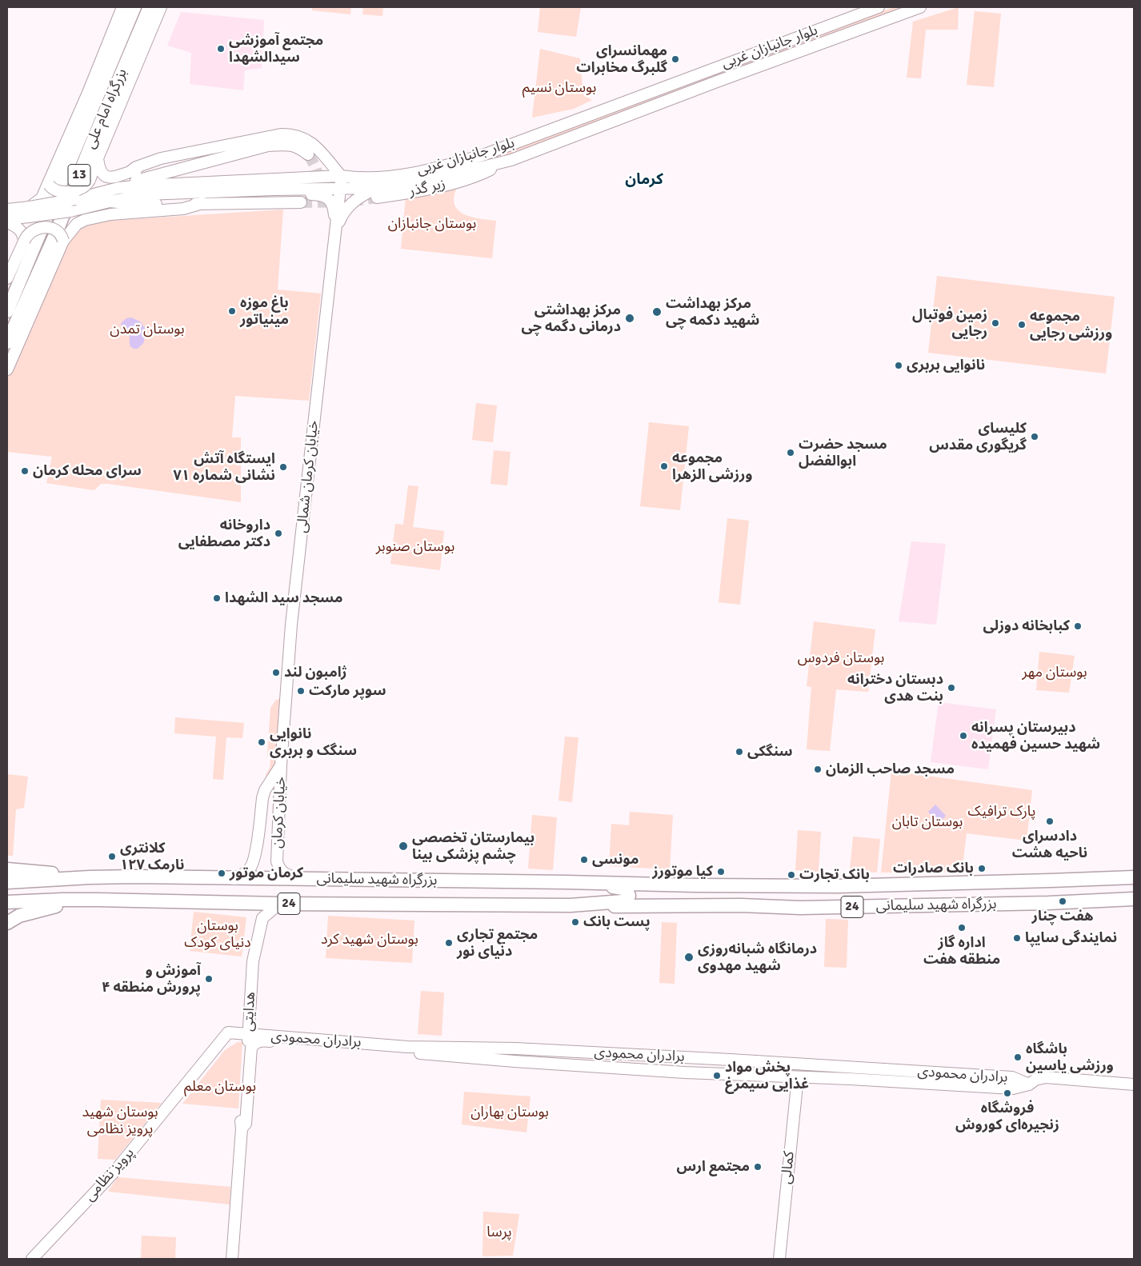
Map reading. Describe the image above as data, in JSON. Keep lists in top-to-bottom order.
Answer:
{
  "streets": {
    "highway": [
      "بزرگراه امام علی",
      "13",
      "بزرگراه شهید سلیمانی",
      "24"
    ],
    "main road": [
      "بلوار جانبازان غربی",
      "زیر گذر",
      "خیابان کرمان شمالی",
      "خیابان کرمان",
      "هدایتی",
      "برادران محمودی",
      "کمالی",
      "پرویز نظامی"
    ]
  },
  "crossings": [
    ["بلوار جانبازان غربی", "زیر گذر"],
    ["بلوار جانبازان غربی", "خیابان کرمان شمالی"],
    ["خیابان کرمان شمالی", "خیابان کرمان"],
    ["خیابان کرمان", "بزرگراه شهید سلیمانی"],
    ["بزرگراه شهید سلیمانی", "24"],
    ["24", "هدایتی"],
    ["هدایتی", "برادران محمودی"],
    ["برادران محمودی", "کمالی"],
    ["برادران محمودی", "پرویز نظامی"]
  ],
  "districts": ["کرمان"],
  "parks": [
    "بوستان نسیم",
    "بوستان جانبازان",
    "بوستان تمدن",
    "بوستان صنوبر",
    "بوستان فردوس",
    "بوستان مهر",
    "پارک ترافیک",
    "بوستان تابان",
    "بوستان دنیای کودک",
    "بوستان شهید کرد",
    "بوستان معلم",
    "بوستان شهید پرویز نظامی",
    "بوستان بهاران",
    "پرسا"
  ],
  "places": [
    "مجتمع آموزشی سیدالشهدا",
    "مهمانسرای گلبرگ مخابرات",
    "باغ موزه مینیاتور",
    "مرکز بهداشت شهید دکمه چی",
    "مرکز بهداشتی درمانی دگمه چی",
    "زمین فوتبال رجایی",
    "مجموعه ورزشی رجایی",
    "نانوایی بربری",
    "کلیسای گریگوری مقدس",
    "مسجد حضرت ابوالفضل",
    "مجموعه ورزشی الزهرا",
    "ایستگاه آتش نشانی شماره ۷۱",
    "سرای محله کرمان",
    "داروخانه دکتر مصطفایی",
    "مسجد سید الشهدا",
    "کبابخانه دوزلی",
    "ژامبون لند",
    "دبستان دخترانه بنت هدی",
    "سوپر مارکت",
    "دبیرستان پسرانه شهید حسین فهمیده",
    "نانوایی سنگک و بربری",
    "سنگکی",
    "مسجد صاحب الزمان",
    "دادسرای ناحیه هشت",
    "بیمارستان تخصصی چشم پزشکی بینا",
    "کلانتری ۱۲۷ نارمک",
    "مونسی",
    "بانک صادرات",
    "کیا موتورز",
    "کرمان موتور",
    "بانک تجارت",
    "هفت چنار",
    "پست بانک",
    "اداره گاز منطقه هفت",
    "نمایندگی سایپا",
    "مجتمع تجاری دنیای نور",
    "درمانگاه شبانه‌روزی شهید مهدوی",
    "آموزش و پرورش منطقه ۴",
    "باشگاه ورزشی یاسین",
    "پخش مواد غذایی سیمرغ",
    "فروشگاه زنجیره‌ای کوروش",
    "مجتمع ارس"
  ]
}
